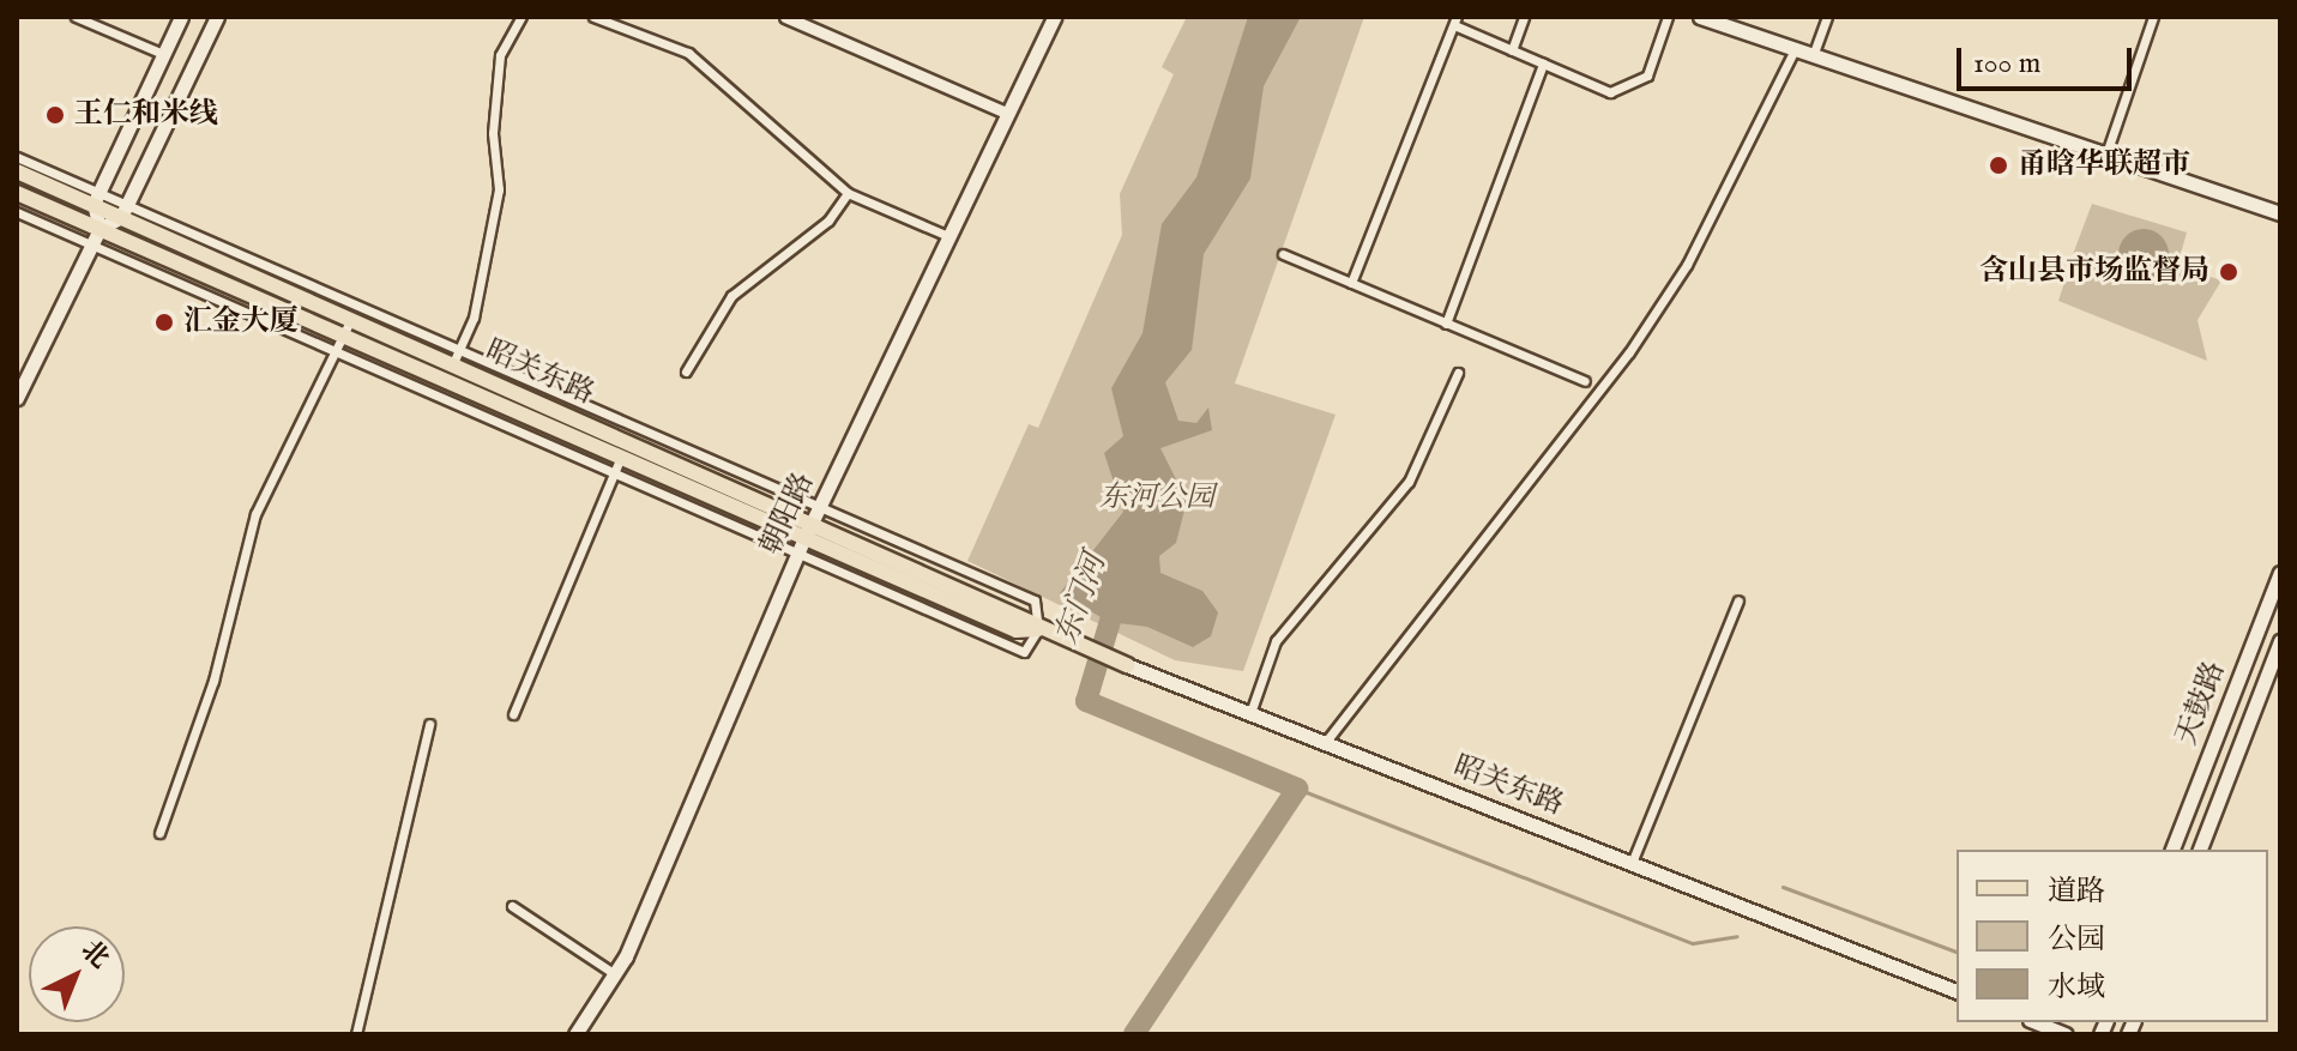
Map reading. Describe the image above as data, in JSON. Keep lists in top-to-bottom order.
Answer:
{
  "streets": {
    "main road": ["昭关东路", "朝阳路", "天鼓路"]
  },
  "crossings": [
    ["昭关东路", "朝阳路"]
  ],
  "water": ["东门河"],
  "parks": ["东河公园"],
  "places": [
    "王仁和米线",
    "甬晗华联超市",
    "含山县市场监督局",
    "汇金大厦"
  ],
  "legend": ["道路", "公园", "水域"],
  "scale_bar": "100 m",
  "north": "top right"
}
